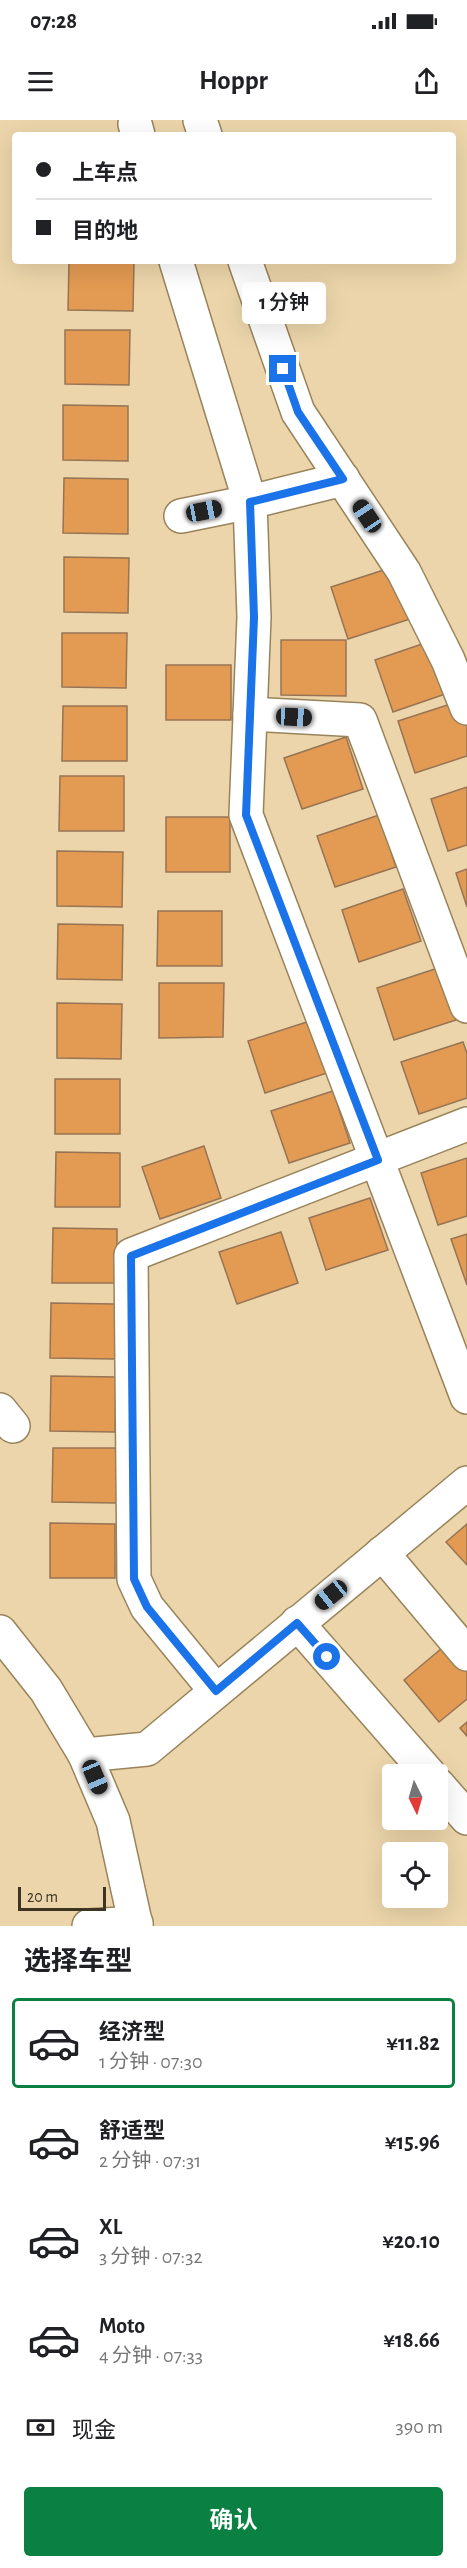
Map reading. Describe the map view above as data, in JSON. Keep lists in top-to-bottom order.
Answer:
{
  "scale_bar": "20 m",
  "north": "bottom",
  "page": {
    "status": "07:28",
    "header": "Hoppr",
    "banner": ["上车点", "目的地"],
    "bubble": "1 分钟",
    "scale": "20 m",
    "heading": "选择车型",
    "list": [
      {
        "name": "经济型",
        "note": "1 分钟 · 07:30",
        "value": "¥11.82"
      },
      {
        "name": "舒适型",
        "note": "2 分钟 · 07:31",
        "value": "¥15.96"
      },
      {
        "name": "XL",
        "note": "3 分钟 · 07:32",
        "value": "¥20.10"
      },
      {
        "name": "Moto",
        "note": "4 分钟 · 07:33",
        "value": "¥18.66"
      }
    ],
    "pay": ["现金", "390 m"],
    "buttons": "确认"
  }
}
